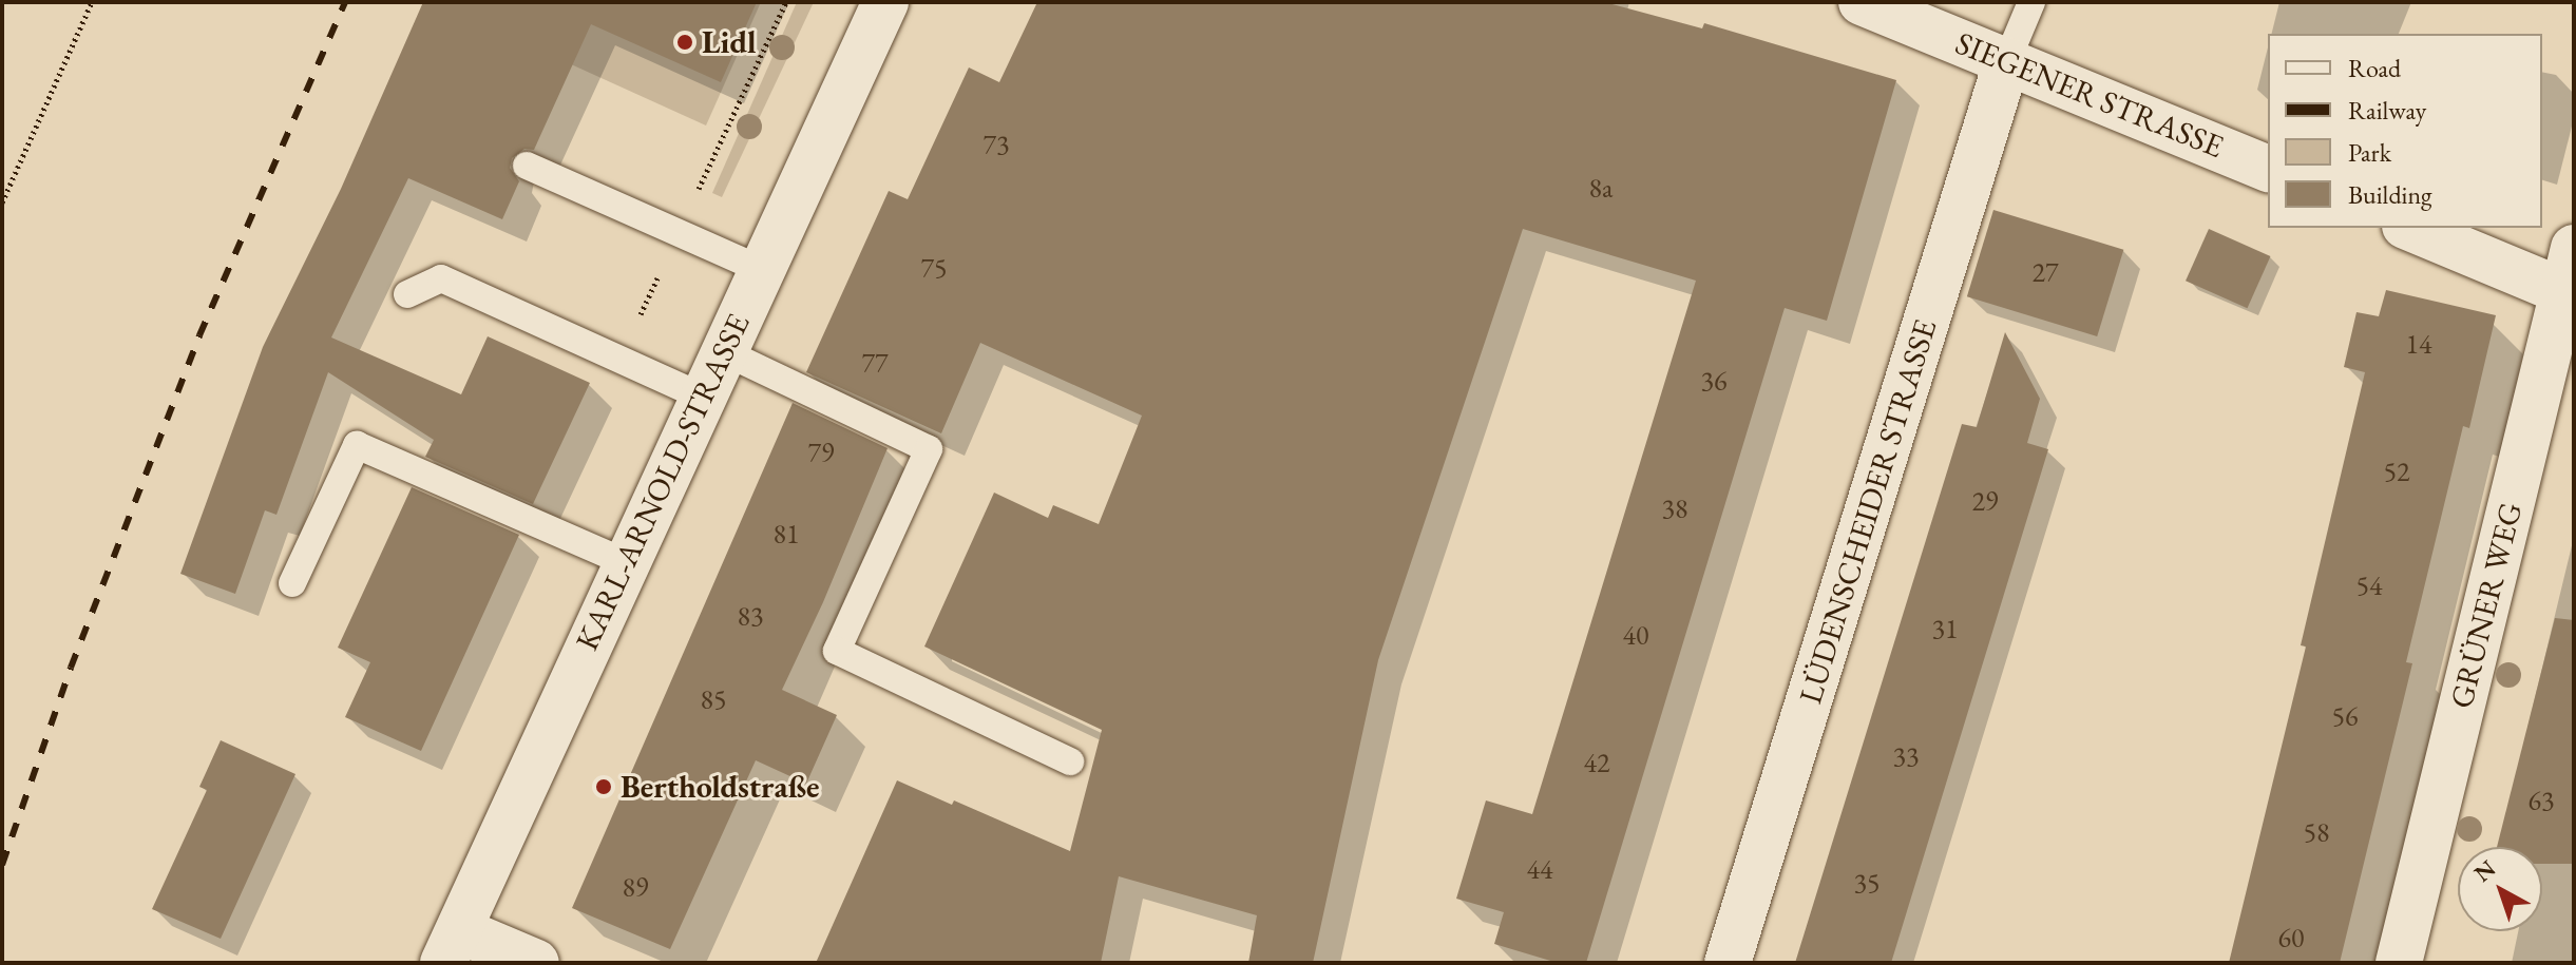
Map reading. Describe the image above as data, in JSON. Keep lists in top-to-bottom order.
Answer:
{
  "streets": {
    "street": [
      "SIEGENER STRASSE",
      "KARL-ARNOLD-STRASSE",
      "LÜDENSCHEIDER STRASSE",
      "GRÜNER WEG"
    ]
  },
  "crossings": [
    ["SIEGENER STRASSE", "LÜDENSCHEIDER STRASSE"]
  ],
  "places": ["Lidl", "Bertholdstraße"],
  "house_numbers": [
    "73",
    "8a",
    "75",
    "27",
    "14",
    "77",
    "36",
    "79",
    "52",
    "29",
    "38",
    "81",
    "54",
    "83",
    "31",
    "40",
    "85",
    "56",
    "33",
    "42",
    "63",
    "58",
    "44",
    "35",
    "89",
    "60"
  ],
  "legend": [
    "Road",
    "Railway",
    "Park",
    "Building"
  ],
  "north": "top left"
}
